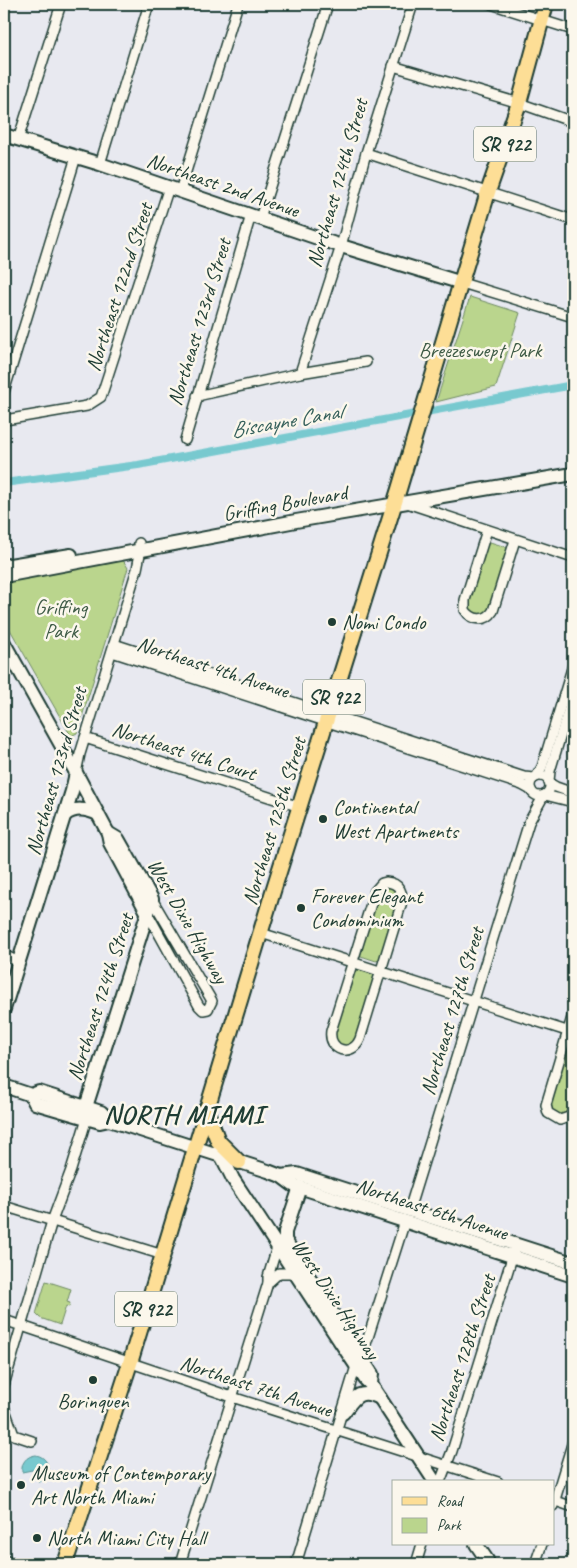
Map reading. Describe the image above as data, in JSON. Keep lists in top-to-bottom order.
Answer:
{
  "streets": {
    "main road": [
      "SR 922",
      "Northeast 124th Street",
      "Northeast 2nd Avenue",
      "Northeast 123rd Street",
      "Griffing Boulevard",
      "Northeast 125th Street",
      "West Dixie Highway",
      "Northeast 6th Avenue"
    ],
    "street": [
      "Northeast 122nd Street",
      "Northeast 4th Avenue",
      "Northeast 4th Court",
      "Northeast 127th Street",
      "Northeast 128th Street",
      "Northeast 7th Avenue"
    ]
  },
  "crossings": [
    ["Northeast 124th Street", "Northeast 2nd Avenue"],
    ["Northeast 124th Street", "West Dixie Highway"],
    ["Northeast 124th Street", "Northeast 6th Avenue"],
    ["Northeast 124th Street", "Northeast 7th Avenue"],
    ["Northeast 2nd Avenue", "Northeast 122nd Street"],
    ["Northeast 2nd Avenue", "Northeast 123rd Street"],
    ["Northeast 2nd Avenue", "Northeast 125th Street"],
    ["Northeast 123rd Street", "Griffing Boulevard"],
    ["Northeast 123rd Street", "Northeast 4th Avenue"],
    ["Northeast 123rd Street", "Northeast 4th Court"],
    ["Northeast 123rd Street", "West Dixie Highway"],
    ["Griffing Boulevard", "Northeast 125th Street"],
    ["Northeast 4th Avenue", "Northeast 125th Street"],
    ["Northeast 4th Avenue", "Northeast 127th Street"],
    ["Northeast 4th Court", "Northeast 125th Street"],
    ["Northeast 125th Street", "Northeast 6th Avenue"],
    ["Northeast 125th Street", "Northeast 7th Avenue"],
    ["West Dixie Highway", "Northeast 127th Street"],
    ["West Dixie Highway", "Northeast 6th Avenue"],
    ["West Dixie Highway", "Northeast 7th Avenue"],
    ["Northeast 127th Street", "Northeast 6th Avenue"],
    ["Northeast 127th Street", "Northeast 7th Avenue"],
    ["Northeast 6th Avenue", "Northeast 128th Street"],
    ["Northeast 128th Street", "Northeast 7th Avenue"]
  ],
  "districts": ["NORTH MIAMI"],
  "water": ["Biscayne Canal"],
  "parks": ["Breezeswept Park", "Griffing Park"],
  "places": [
    "Nomi Condo",
    "Continental West Apartments",
    "Forever Elegant Condominium",
    "Borinquen",
    "Museum of Contemporary Art North Miami",
    "North Miami City Hall"
  ],
  "legend": ["Road", "Park"]
}
